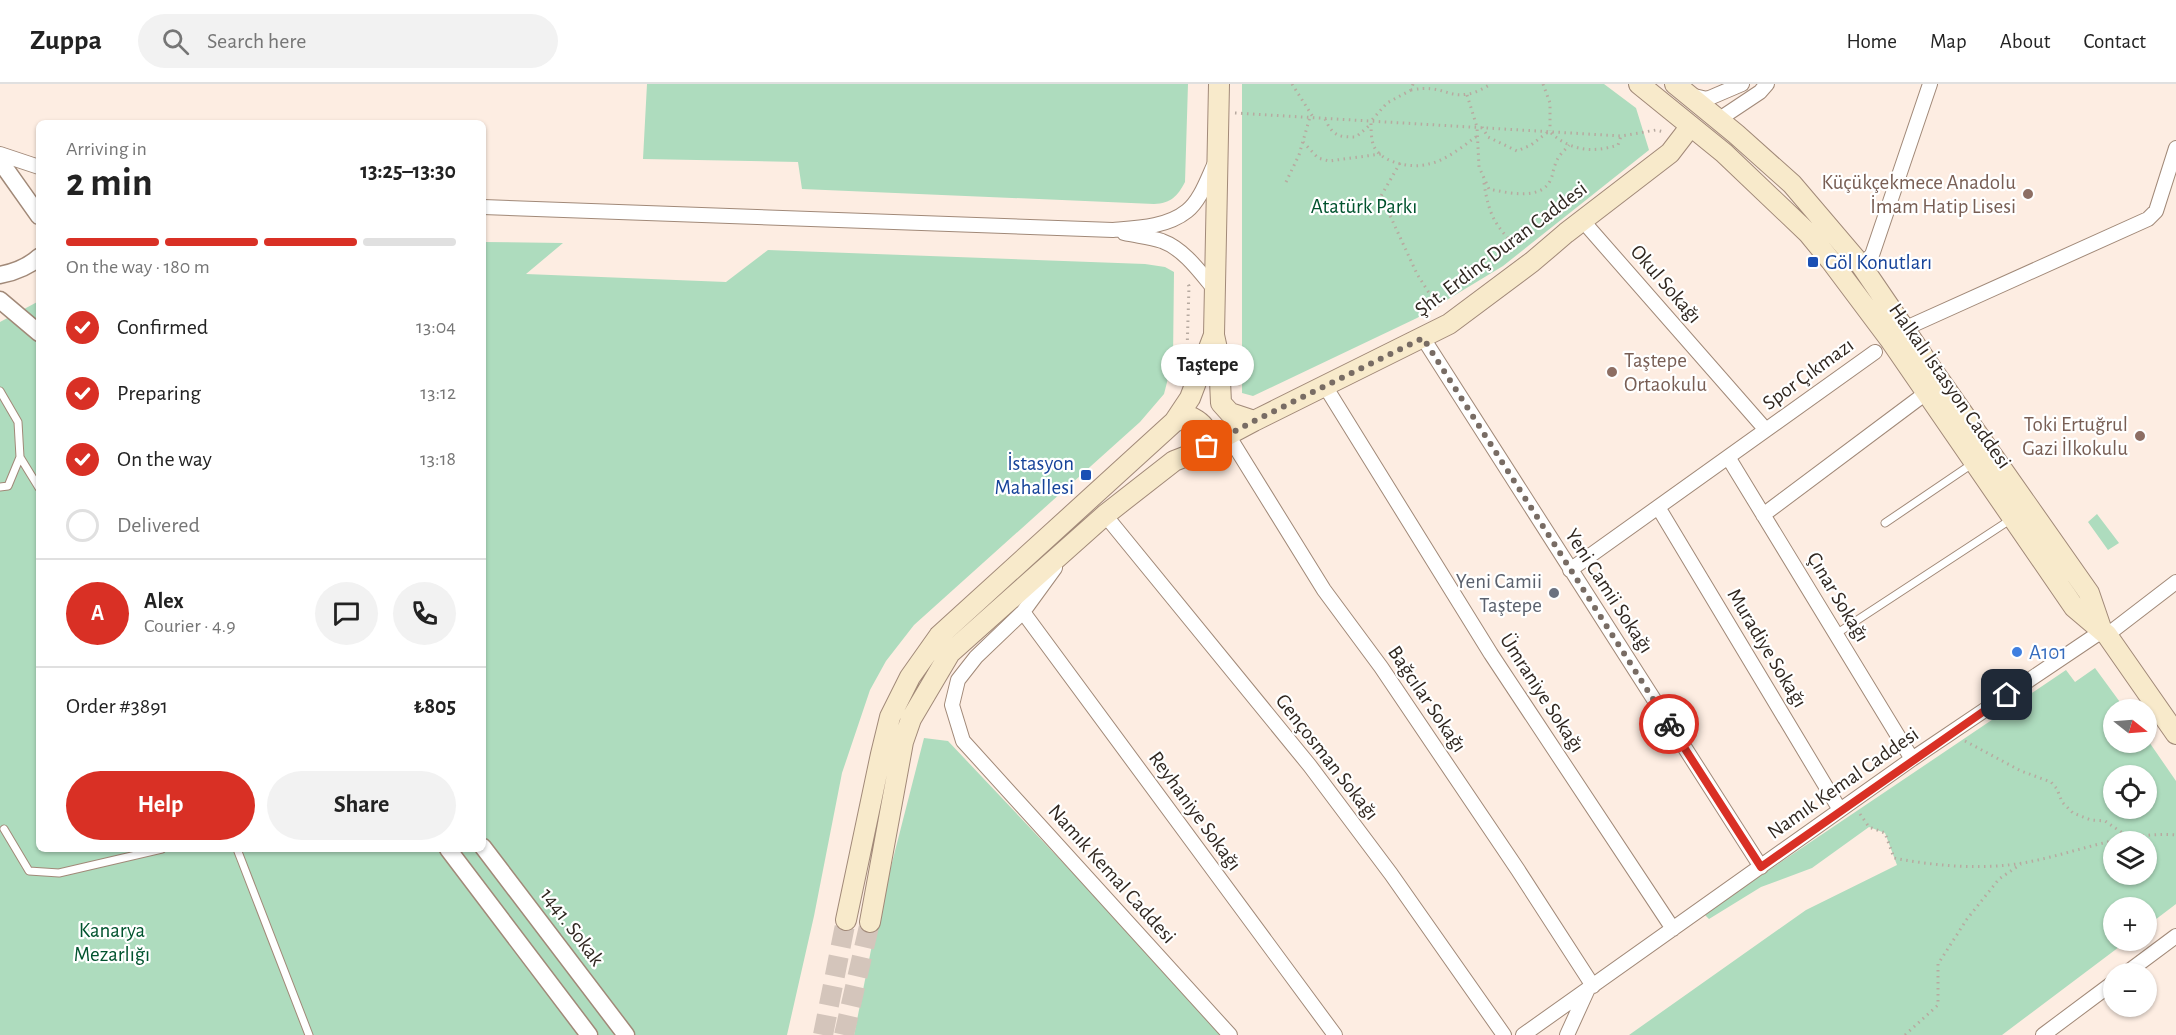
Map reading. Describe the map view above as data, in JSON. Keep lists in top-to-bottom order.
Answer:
{
  "streets": {
    "main road": ["Şht. Erdinç Duran Caddesi", "Halkalı İstasyon Caddesi"],
    "street": [
      "Okul Sokağı",
      "Spor Çıkmazı",
      "Yeni Camii Sokağı",
      "Çınar Sokağı",
      "Muradiye Sokağı",
      "Ümraniye Sokağı",
      "Bağcılar Sokağı",
      "Gençosman Sokağı",
      "Namık Kemal Caddesi",
      "Reyhaniye Sokağı",
      "1441. Sokak"
    ]
  },
  "crossings": [
    ["Şht. Erdinç Duran Caddesi", "Okul Sokağı"],
    ["Şht. Erdinç Duran Caddesi", "Halkalı İstasyon Caddesi"],
    ["Şht. Erdinç Duran Caddesi", "Yeni Camii Sokağı"],
    ["Şht. Erdinç Duran Caddesi", "Ümraniye Sokağı"],
    ["Şht. Erdinç Duran Caddesi", "Bağcılar Sokağı"],
    ["Şht. Erdinç Duran Caddesi", "Gençosman Sokağı"],
    ["Okul Sokağı", "Spor Çıkmazı"],
    ["Spor Çıkmazı", "Halkalı İstasyon Caddesi"],
    ["Spor Çıkmazı", "Yeni Camii Sokağı"],
    ["Spor Çıkmazı", "Çınar Sokağı"],
    ["Spor Çıkmazı", "Muradiye Sokağı"],
    ["Halkalı İstasyon Caddesi", "Namık Kemal Caddesi"],
    ["Yeni Camii Sokağı", "Namık Kemal Caddesi"],
    ["Çınar Sokağı", "Namık Kemal Caddesi"],
    ["Muradiye Sokağı", "Namık Kemal Caddesi"],
    ["Ümraniye Sokağı", "Namık Kemal Caddesi"],
    ["Bağcılar Sokağı", "Namık Kemal Caddesi"],
    ["Namık Kemal Caddesi", "Reyhaniye Sokağı"]
  ],
  "parks": ["Atatürk Parkı", "Kanarya Mezarlığı"],
  "places": {
    "other": [
      "Küçükçekmece Anadolu İmam Hatip Lisesi",
      "Taştepe Ortaokulu",
      "Toki Ertuğrul Gazi İlkokulu",
      "Taştepe",
      "Yeni Camii Taştepe",
      "A101"
    ],
    "transit": ["Göl Konutları", "İstasyon Mahallesi"]
  },
  "north": "right",
  "page": {
    "header": "Zuppa",
    "search": "Search here",
    "nav": [
      "Home",
      "Map",
      "About",
      "Contact"
    ],
    "heading": ["2 min", "Arriving in", "13:25–13:30"],
    "panel": [
      "Alex",
      "Courier · 4.9",
      "Order #3891",
      "₺805"
    ],
    "bar": "On the way · 180 m",
    "list": [
      ["Confirmed", "13:04"],
      ["Preparing", "13:12"],
      ["On the way", "13:18"],
      "Delivered"
    ],
    "bubble": "Taştepe",
    "round": "A",
    "map_buttons": ["+", "−"],
    "buttons": ["Help", "Share"]
  }
}
